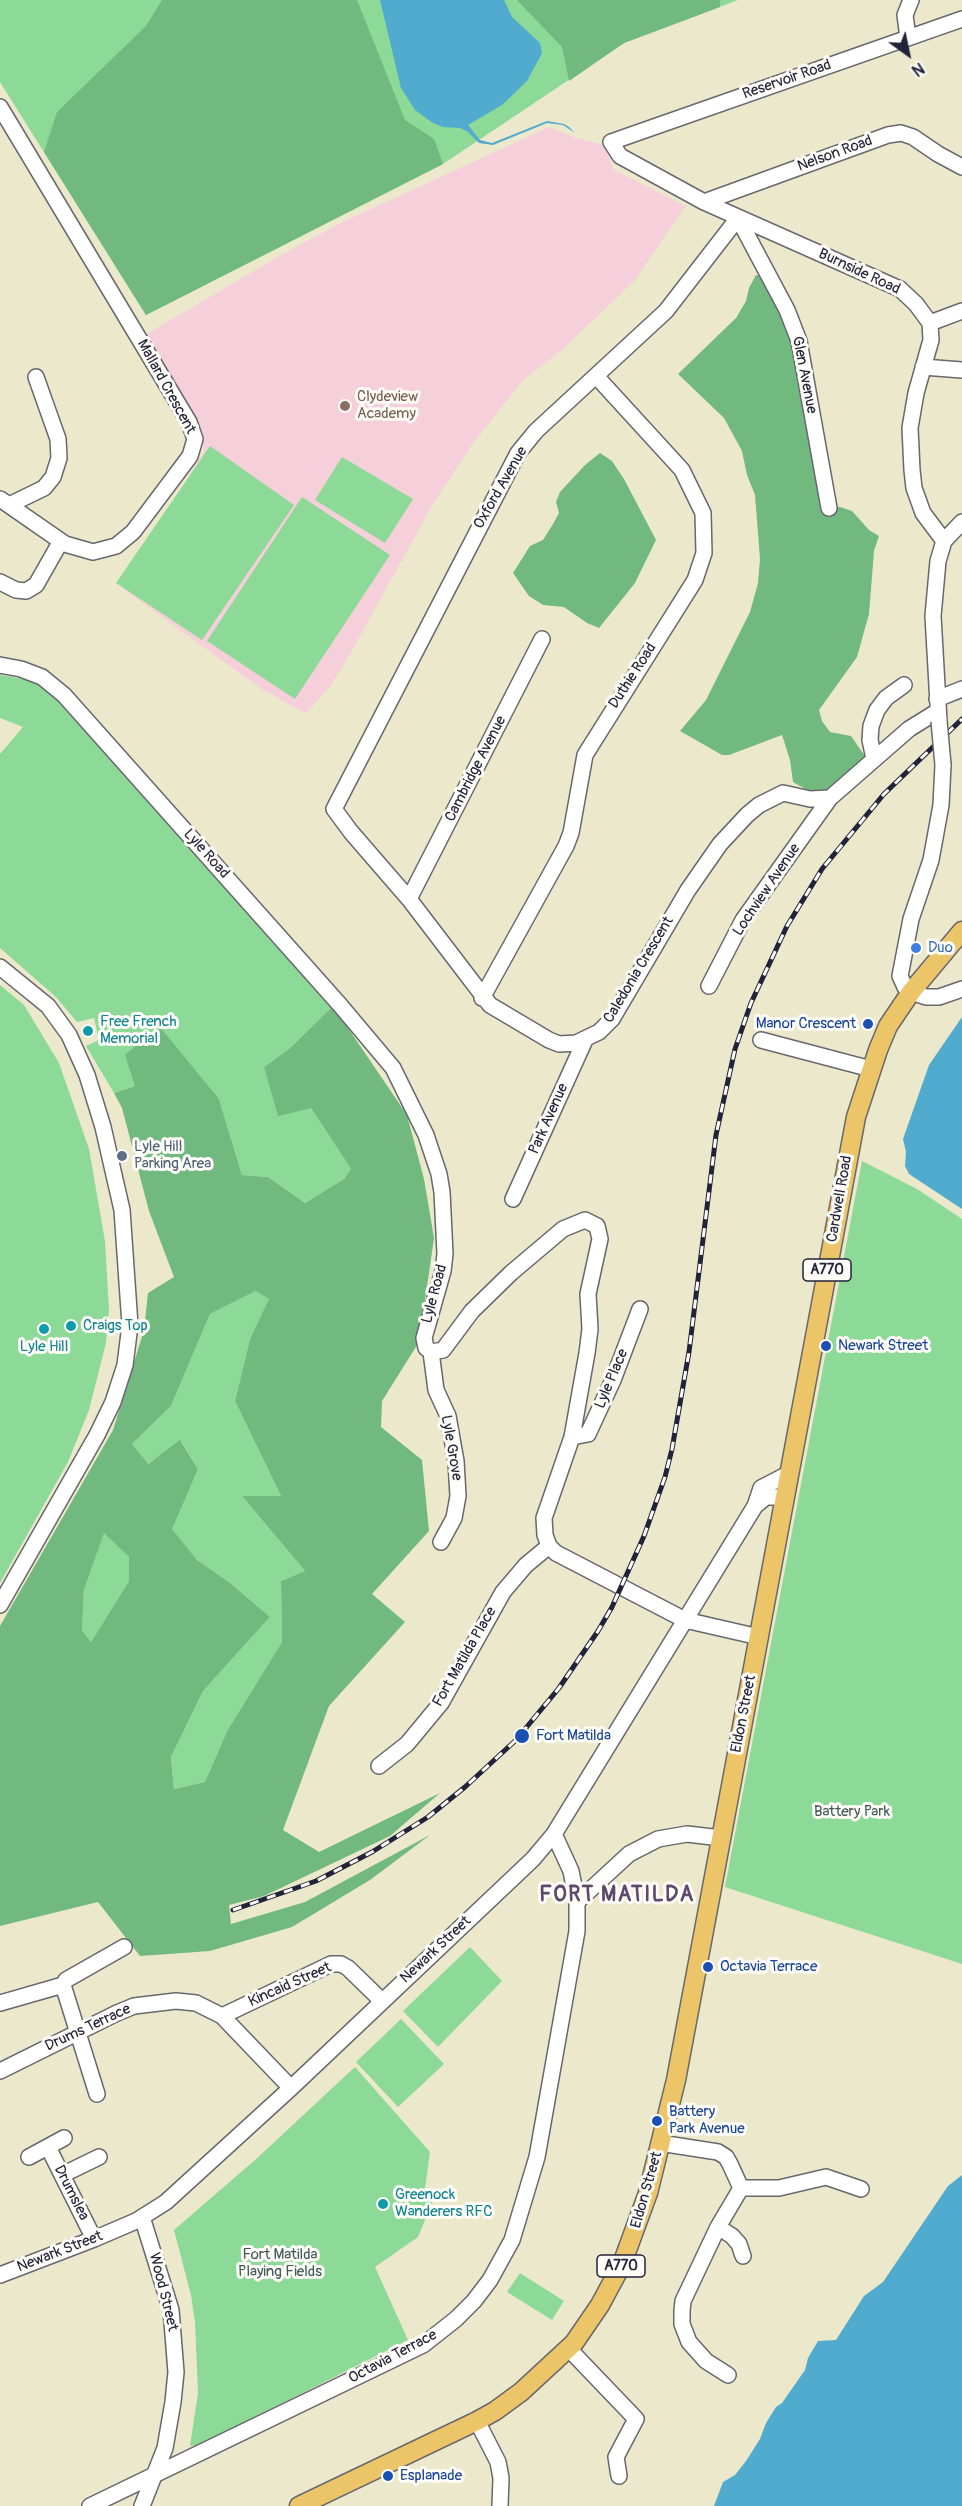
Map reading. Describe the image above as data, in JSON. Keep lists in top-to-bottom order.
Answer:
{
  "streets": {
    "main road": ["Cardwell Road", "A770", "Eldon Street"],
    "street": [
      "Reservoir Road",
      "Nelson Road",
      "Burnside Road",
      "Glen Avenue",
      "Mallard Crescent",
      "Oxford Avenue",
      "Duthie Road",
      "Cambridge Avenue",
      "Lyle Road",
      "Lochview Avenue",
      "Caledonia Crescent",
      "Park Avenue",
      "Lyle Place",
      "Lyle Grove",
      "Fort Matilda Place",
      "Newark Street",
      "Kincaid Street",
      "Drums Terrace",
      "Drumslea",
      "Wood Street",
      "Octavia Terrace"
    ]
  },
  "crossings": [
    ["Reservoir Road", "Burnside Road"],
    ["Nelson Road", "Burnside Road"],
    ["Burnside Road", "Glen Avenue"],
    ["Burnside Road", "Oxford Avenue"],
    ["Glen Avenue", "Oxford Avenue"],
    ["Oxford Avenue", "Duthie Road"],
    ["Oxford Avenue", "Cambridge Avenue"],
    ["Lyle Road", "Lyle Place"],
    ["Lyle Road", "Lyle Grove"],
    ["Lyle Road", "Fort Matilda Place"],
    ["Lochview Avenue", "Caledonia Crescent"],
    ["Caledonia Crescent", "Park Avenue"],
    ["Cardwell Road", "Eldon Street"],
    ["Cardwell Road", "Newark Street"],
    ["Newark Street", "Kincaid Street"],
    ["Newark Street", "Drums Terrace"],
    ["Newark Street", "Drumslea"],
    ["Newark Street", "Wood Street"],
    ["Newark Street", "Octavia Terrace"],
    ["Kincaid Street", "Drums Terrace"],
    ["Wood Street", "Octavia Terrace"]
  ],
  "districts": ["FORT MATILDA"],
  "parks": ["Battery Park", "Fort Matilda Playing Fields"],
  "places": [
    "Clydeview Academy",
    "Duo",
    "Manor Crescent",
    "Free French Memorial",
    "Lyle Hill Parking Area",
    "Craigs Top",
    "Lyle Hill",
    "Newark Street",
    "Fort Matilda",
    "Octavia Terrace",
    "Battery Park Avenue",
    "Greenock Wanderers RFC",
    "Esplanade"
  ],
  "north": "bottom right"
}
